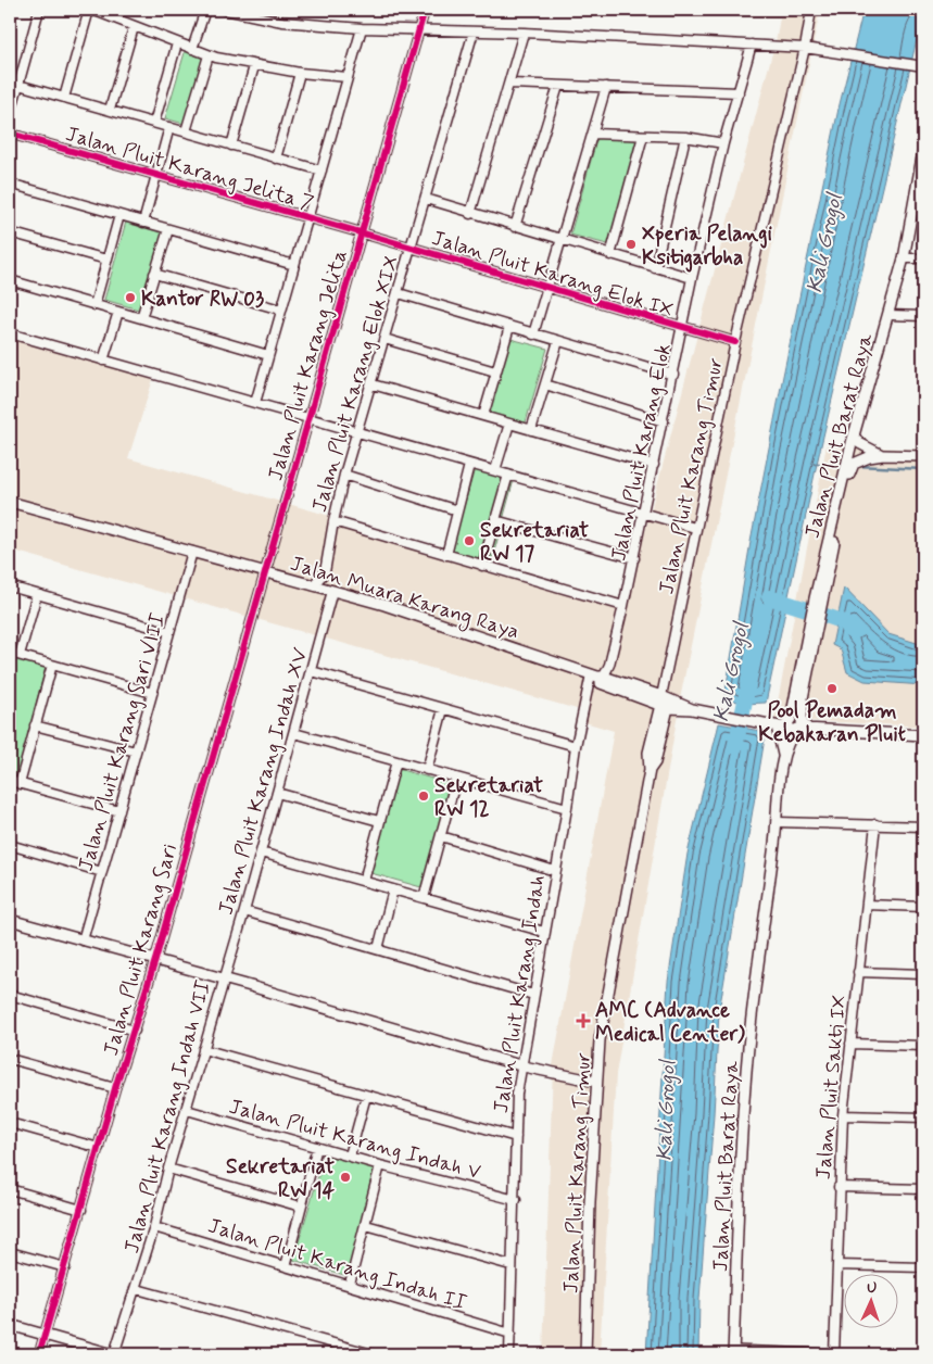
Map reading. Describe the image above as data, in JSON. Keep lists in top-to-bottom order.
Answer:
{
  "streets": {
    "street": [
      "Jalan Pluit Karang Jelita 7",
      "Jalan Pluit Karang Elok IX",
      "Jalan Pluit Karang Jelita",
      "Jalan Pluit Karang Elok XIX",
      "Jalan Pluit Barat Raya",
      "Jalan Pluit Karang Elok",
      "Jalan Pluit Karang Timur",
      "Jalan Muara Karang Raya",
      "Jalan Pluit Karang Sari VIII",
      "Jalan Pluit Karang Indah XV",
      "Jalan Pluit Karang Sari",
      "Jalan Pluit Karang Indah",
      "Jalan Pluit Sakti IX",
      "Jalan Pluit Karang Indah VII",
      "Jalan Pluit Karang Indah V",
      "Jalan Pluit Karang Indah II"
    ]
  },
  "crossings": [
    ["Jalan Pluit Karang Jelita 7", "Jalan Pluit Karang Elok IX"],
    ["Jalan Pluit Karang Jelita 7", "Jalan Pluit Karang Jelita"],
    ["Jalan Pluit Karang Elok IX", "Jalan Pluit Karang Jelita"],
    ["Jalan Pluit Karang Elok IX", "Jalan Pluit Karang Elok XIX"],
    ["Jalan Pluit Karang Elok IX", "Jalan Pluit Karang Elok"],
    ["Jalan Pluit Karang Elok IX", "Jalan Pluit Karang Timur"],
    ["Jalan Pluit Karang Jelita", "Jalan Muara Karang Raya"],
    ["Jalan Pluit Karang Jelita", "Jalan Pluit Karang Sari"],
    ["Jalan Pluit Karang Elok XIX", "Jalan Muara Karang Raya"],
    ["Jalan Pluit Barat Raya", "Jalan Muara Karang Raya"],
    ["Jalan Pluit Karang Elok", "Jalan Muara Karang Raya"],
    ["Jalan Pluit Karang Elok", "Jalan Pluit Karang Indah"],
    ["Jalan Pluit Karang Timur", "Jalan Muara Karang Raya"],
    ["Jalan Pluit Karang Timur", "Jalan Pluit Karang Indah VII"],
    ["Jalan Muara Karang Raya", "Jalan Pluit Karang Sari VIII"],
    ["Jalan Muara Karang Raya", "Jalan Pluit Karang Indah XV"],
    ["Jalan Muara Karang Raya", "Jalan Pluit Karang Sari"],
    ["Jalan Muara Karang Raya", "Jalan Pluit Karang Indah"],
    ["Jalan Pluit Karang Indah XV", "Jalan Pluit Karang Indah VII"],
    ["Jalan Pluit Karang Indah", "Jalan Pluit Karang Indah VII"],
    ["Jalan Pluit Karang Indah", "Jalan Pluit Karang Indah V"],
    ["Jalan Pluit Karang Indah", "Jalan Pluit Karang Indah II"],
    ["Jalan Pluit Karang Indah VII", "Jalan Pluit Karang Indah V"],
    ["Jalan Pluit Karang Indah VII", "Jalan Pluit Karang Indah II"]
  ],
  "water": ["Kali Grogol"],
  "places": {
    "other": [
      "Xperia Pelangi Ksitigarbha",
      "Kantor RW 03",
      "Sekretariat RW 17",
      "Pool Pemadam Kebakaran Pluit",
      "Sekretariat RW 12",
      "Sekretariat RW 14"
    ],
    "health": ["AMC (Advance Medical Center)"]
  },
  "north": "top"
}
